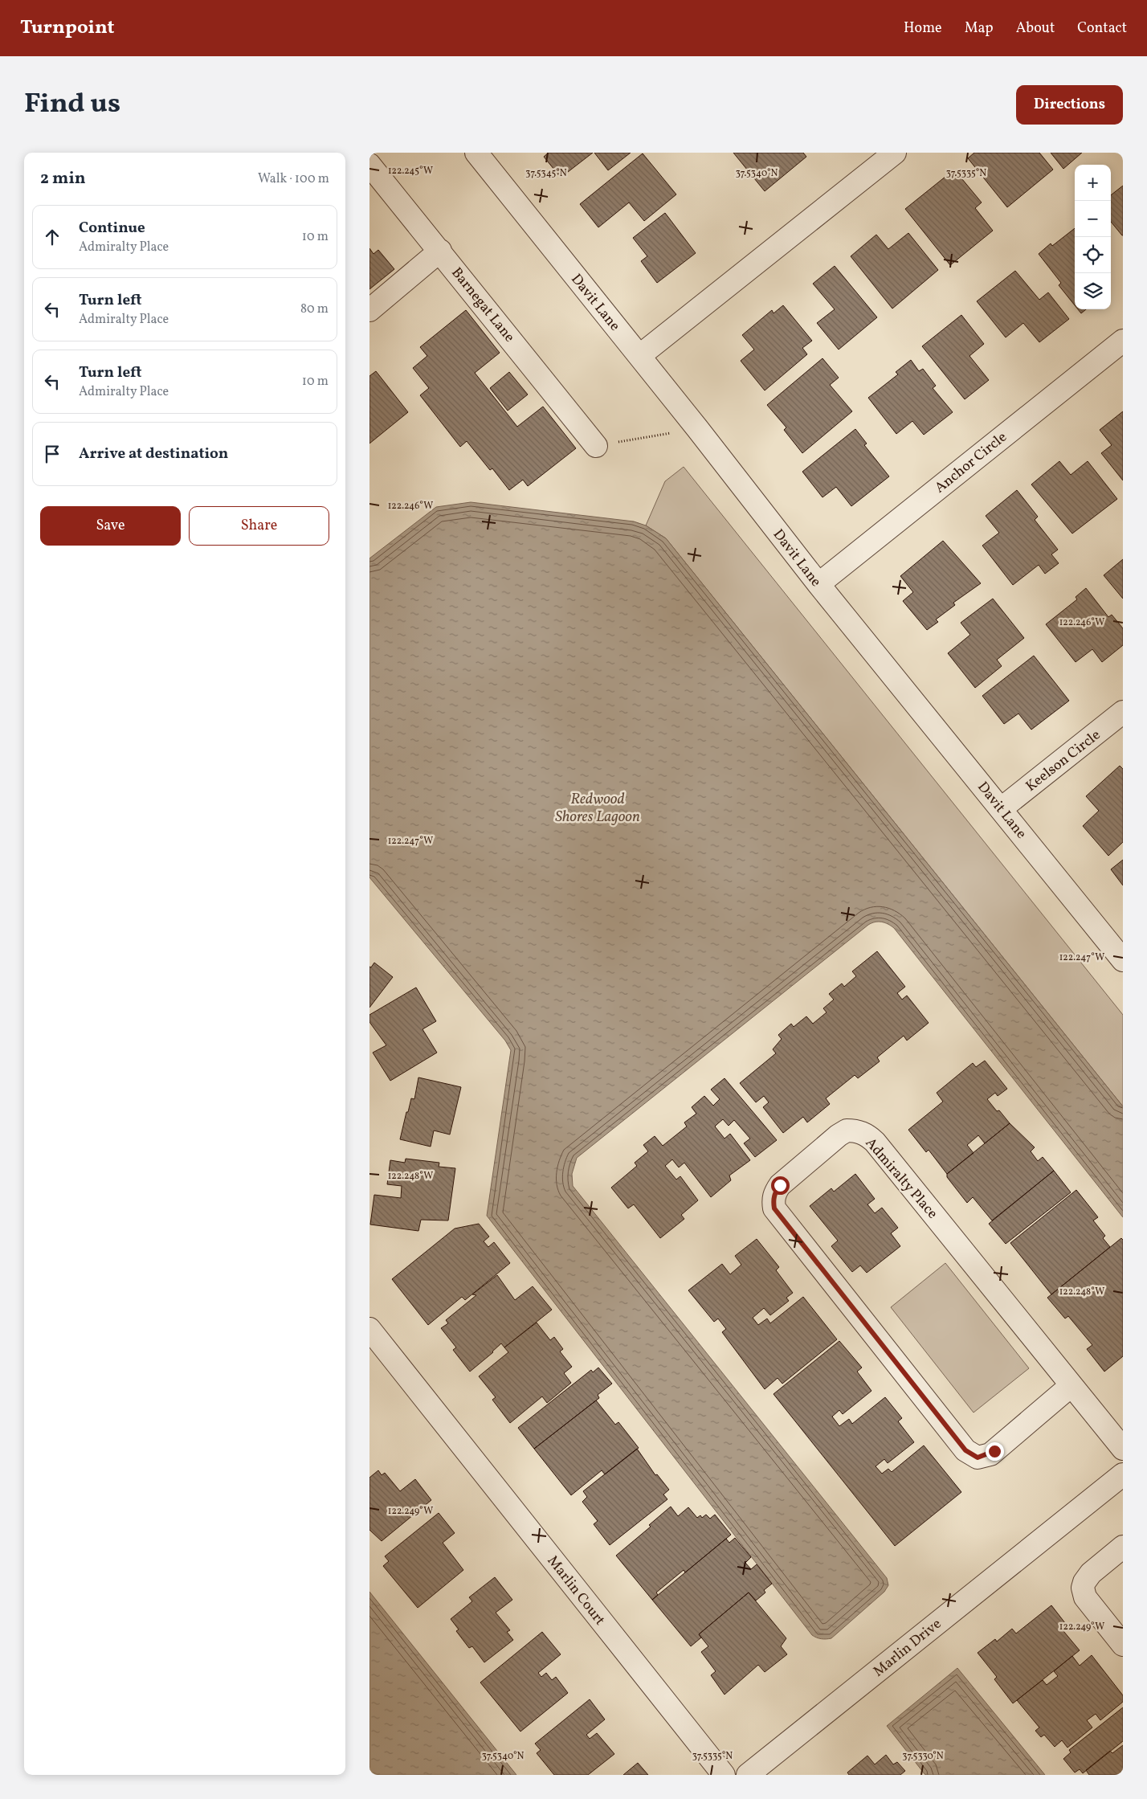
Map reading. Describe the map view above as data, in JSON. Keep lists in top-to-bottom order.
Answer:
{
  "streets": {
    "street": [
      "Davit Lane",
      "Barnegat Lane",
      "Anchor Circle",
      "Keelson Circle",
      "Admiralty Place",
      "Marlin Court",
      "Marlin Drive"
    ]
  },
  "crossings": [
    ["Davit Lane", "Anchor Circle"],
    ["Davit Lane", "Keelson Circle"]
  ],
  "water": ["Redwood Shores Lagoon"],
  "page": {
    "header": "Turnpoint",
    "nav": [
      "Home",
      "Map",
      "About",
      "Contact"
    ],
    "title": "Find us",
    "buttons": [
      "Directions",
      ["Save", "Share"]
    ],
    "heading": ["2 min", "Walk · 100 m"],
    "map_buttons": ["+", "−"],
    "list": [
      ["Continue", "Admiralty Place", "10 m"],
      ["Turn left", "Admiralty Place", "80 m"],
      ["Turn left", "Admiralty Place", "10 m"],
      "Arrive at destination"
    ]
  },
  "coordinates": [
    "122.245°W",
    "37.5345°N",
    "37.5340°N",
    "37.5335°N",
    "122.246°W",
    "122.247°W",
    "122.248°W",
    "122.249°W",
    "37.5330°N"
  ]
}
